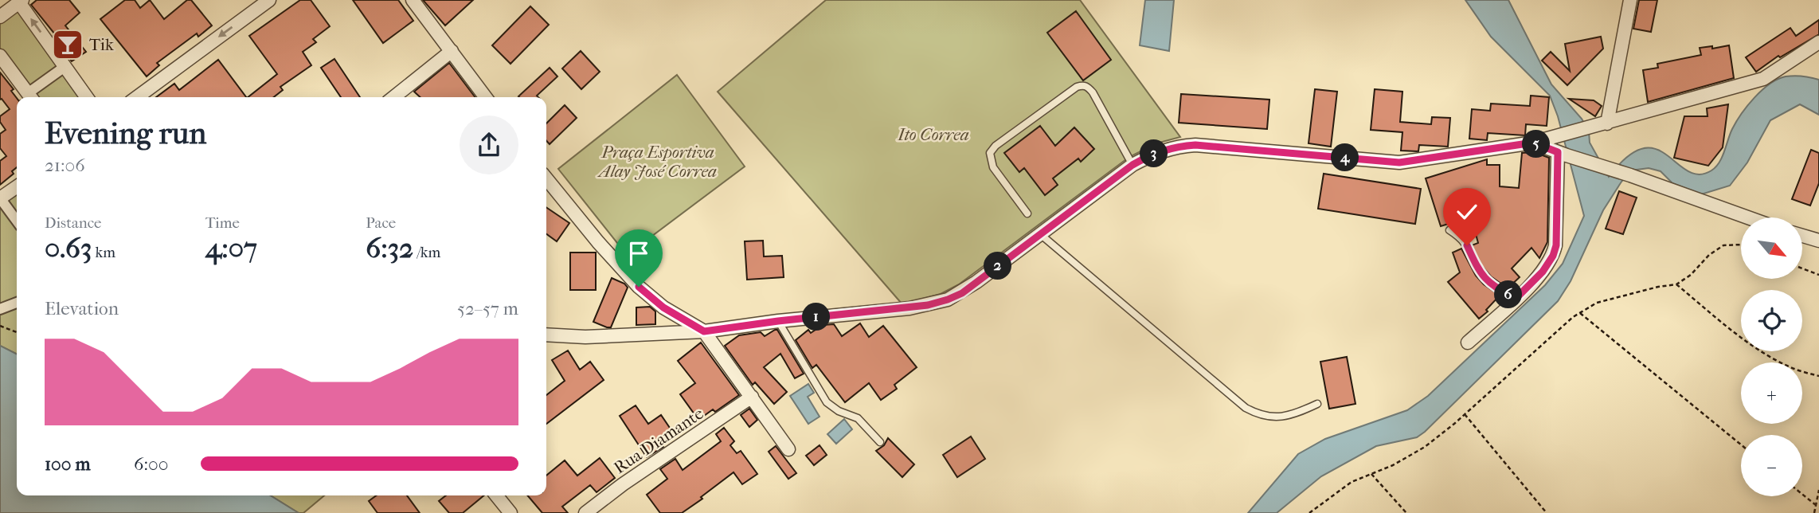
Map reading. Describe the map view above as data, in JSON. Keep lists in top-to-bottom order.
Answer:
{
  "streets": {
    "street": ["Rua Diamante"]
  },
  "parks": ["Ito Correa", "Praça Esportiva Alay José Correa"],
  "places": {
    "bar": ["Tik"]
  },
  "north": "bottom right",
  "page": {
    "heading": ["Evening run", "21:06"],
    "pins": [
      "5",
      "3",
      "4",
      "2",
      "6",
      "1"
    ],
    "stats": [
      ["Distance", "0.63 km"],
      ["Time", "4:07"],
      ["Pace", "6:32 /km"]
    ],
    "map_buttons": ["+", "−"],
    "chart": ["Elevation", "52–57 m"],
    "list": [
      {
        "name": "100 m",
        "note": "6:00"
      }
    ]
  }
}
